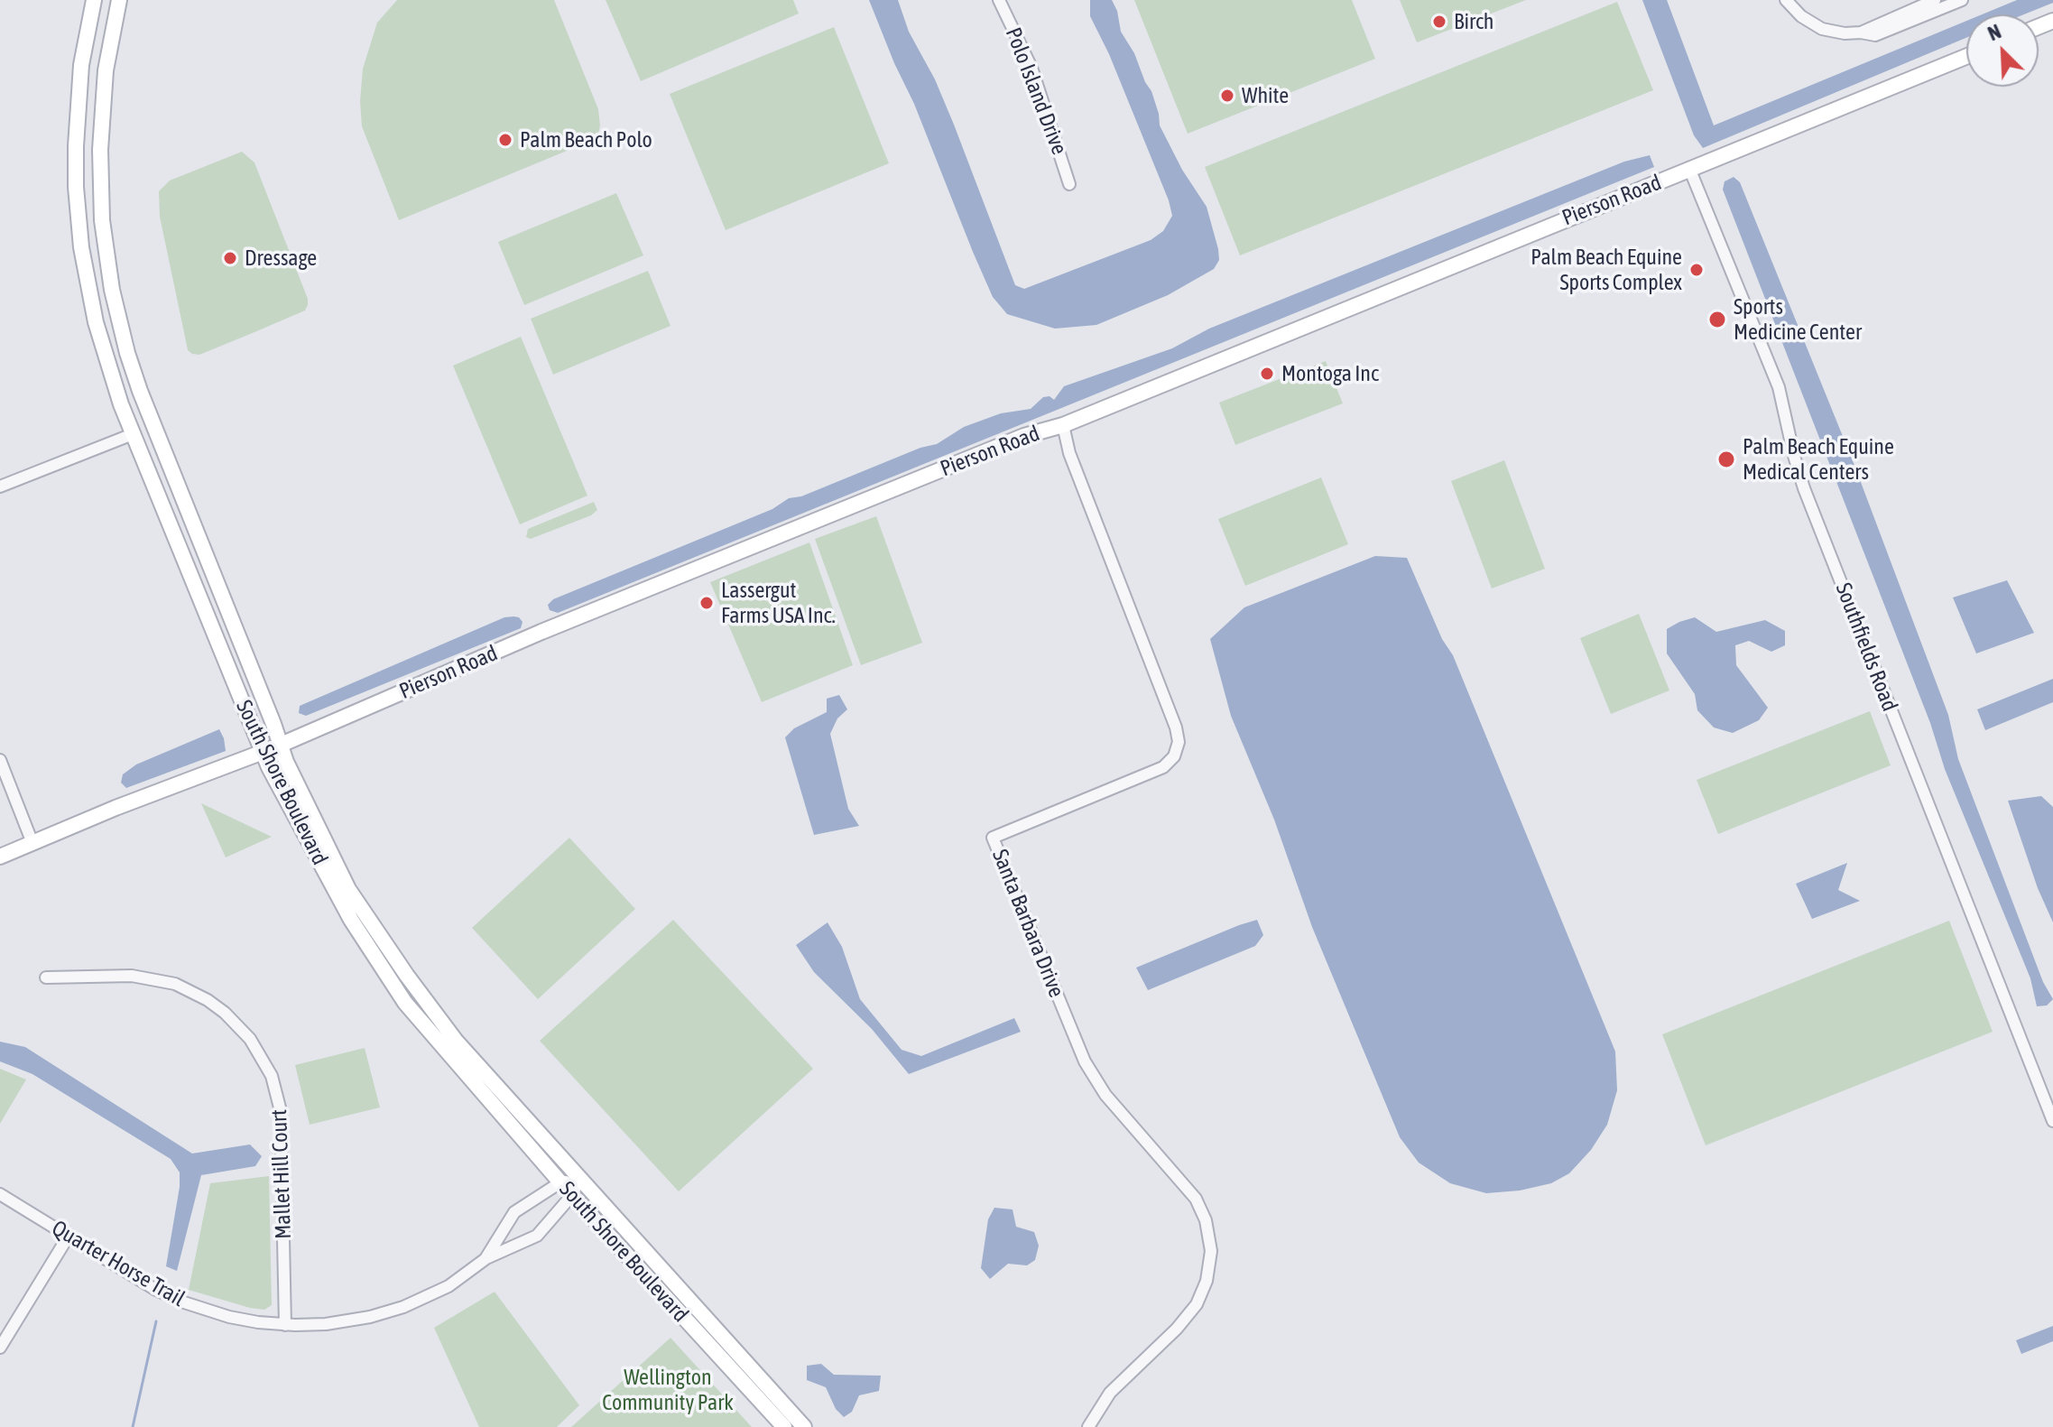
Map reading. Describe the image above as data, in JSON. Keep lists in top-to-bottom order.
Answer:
{
  "streets": {
    "street": [
      "Polo Island Drive",
      "Pierson Road",
      "Southfields Road",
      "South Shore Boulevard",
      "Santa Barbara Drive",
      "Mallet Hill Court",
      "Quarter Horse Trail"
    ]
  },
  "crossings": [
    ["Pierson Road", "Southfields Road"],
    ["Pierson Road", "South Shore Boulevard"],
    ["Pierson Road", "Santa Barbara Drive"],
    ["South Shore Boulevard", "Quarter Horse Trail"],
    ["Mallet Hill Court", "Quarter Horse Trail"]
  ],
  "parks": ["Wellington Community Park"],
  "places": [
    "Birch",
    "White",
    "Palm Beach Polo",
    "Dressage",
    "Palm Beach Equine Sports Complex",
    "Sports Medicine Center",
    "Montoga Inc",
    "Palm Beach Equine Medical Centers",
    "Lassergut Farms USA Inc."
  ],
  "north": "top left"
}
